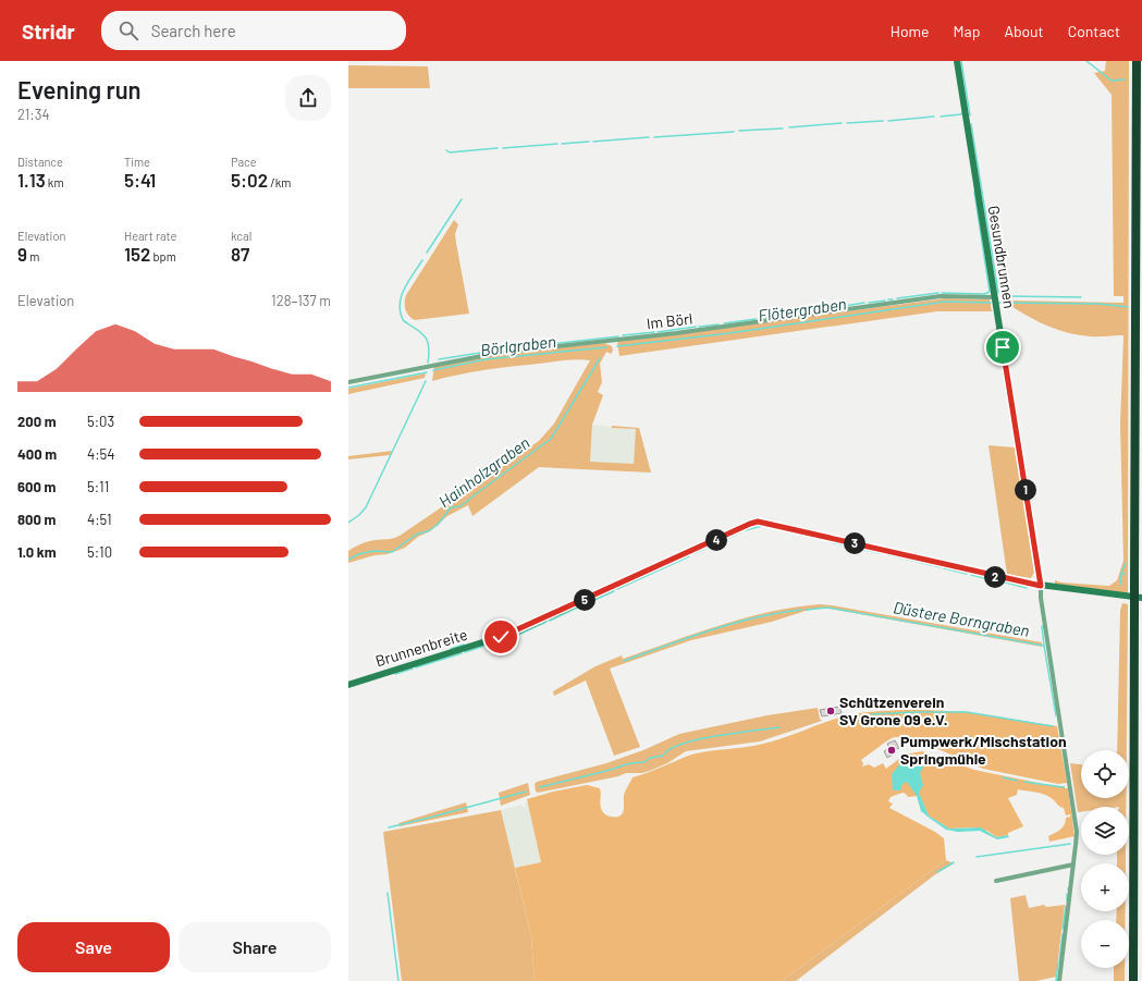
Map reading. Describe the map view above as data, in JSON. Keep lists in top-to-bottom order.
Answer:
{
  "streets": {
    "street": ["Gesundbrunnen", "Im Börl", "Brunnenbreite"]
  },
  "crossings": [
    ["Gesundbrunnen", "Im Börl"],
    ["Gesundbrunnen", "Brunnenbreite"]
  ],
  "water": [
    "Flötergraben",
    "Börlgraben",
    "Hainholzgraben",
    "Düstere Borngraben"
  ],
  "places": ["Schützenverein SV Grone 09 e.V.", "Pumpwerk/Mischstation Springmühle"],
  "page": {
    "header": "Stridr",
    "search": "Search here",
    "nav": [
      "Home",
      "Map",
      "About",
      "Contact"
    ],
    "heading": ["Evening run", "21:34"],
    "stats": [
      ["Distance", "1.13 km"],
      ["Time", "5:41"],
      ["Pace", "5:02 /km"],
      ["Elevation", "9 m"],
      ["Heart rate", "152 bpm"],
      ["kcal", "87"]
    ],
    "chart": ["Elevation", "128–137 m"],
    "list": [
      {
        "name": "200 m",
        "note": "5:03"
      },
      {
        "name": "400 m",
        "note": "4:54"
      },
      {
        "name": "600 m",
        "note": "5:11"
      },
      {
        "name": "800 m",
        "note": "4:51"
      },
      {
        "name": "1.0 km",
        "note": "5:10"
      }
    ],
    "pins": [
      "1",
      "4",
      "3",
      "2",
      "5"
    ],
    "map_buttons": ["+", "−"],
    "buttons": ["Save", "Share"]
  }
}
